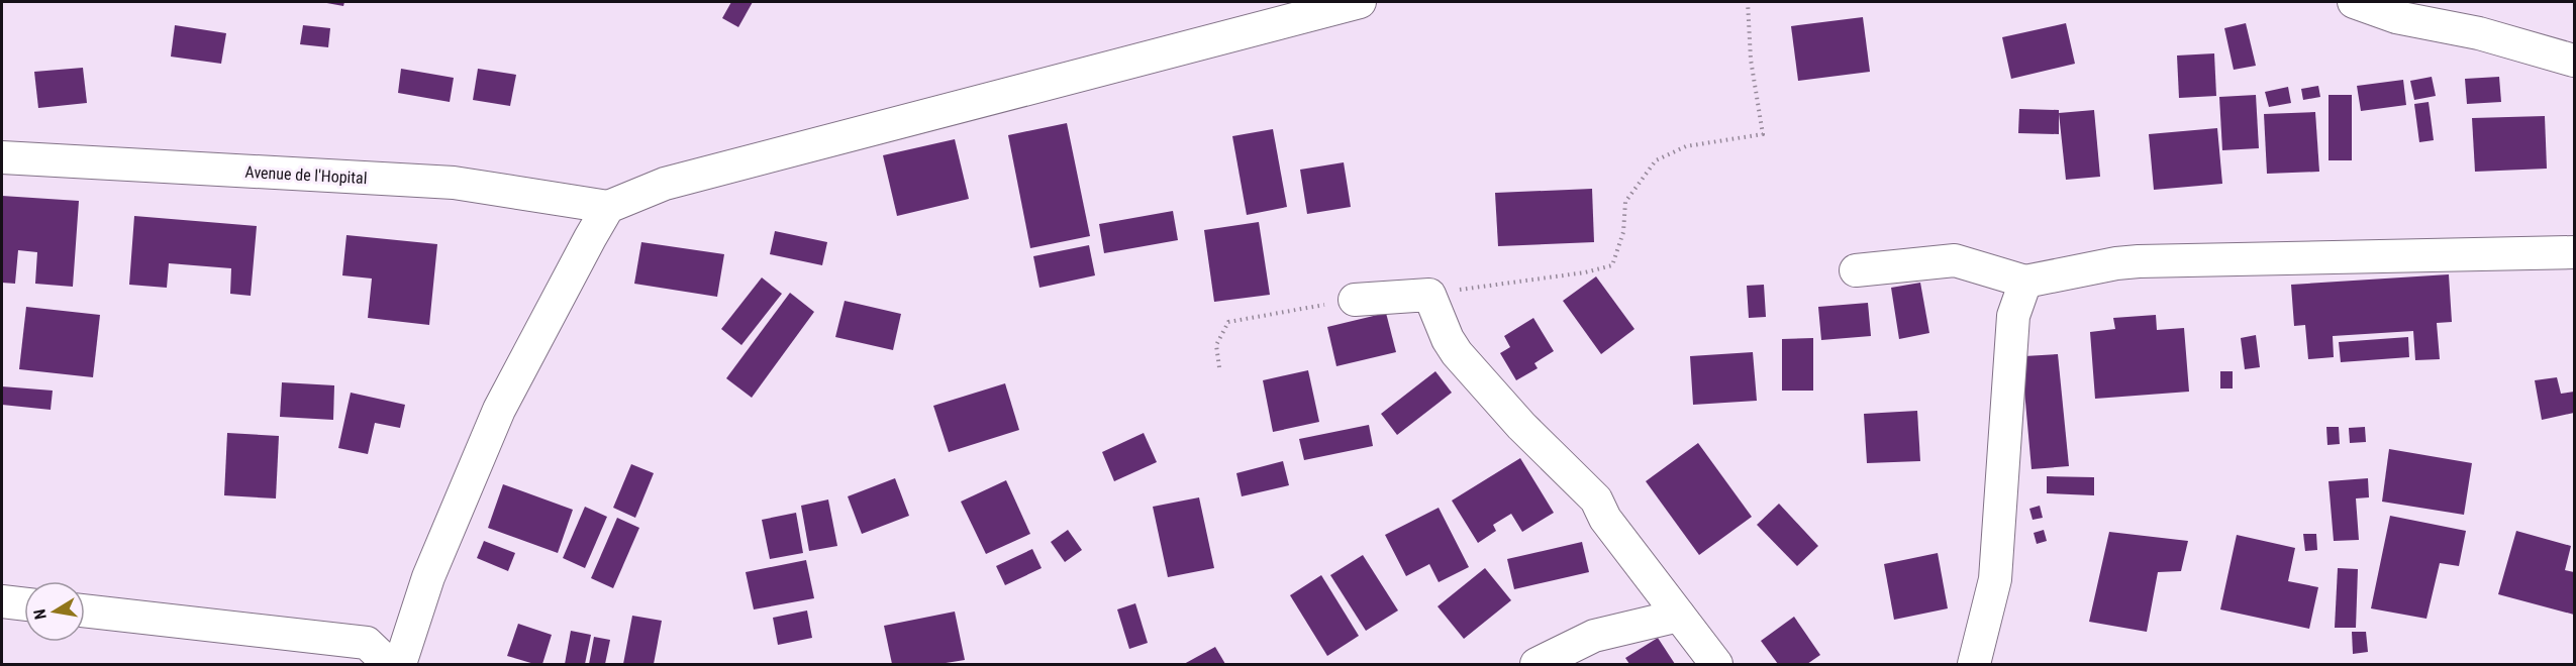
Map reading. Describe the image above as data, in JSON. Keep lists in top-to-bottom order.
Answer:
{
  "streets": {
    "street": ["Avenue de l'Hopital"]
  },
  "north": "left"
}
